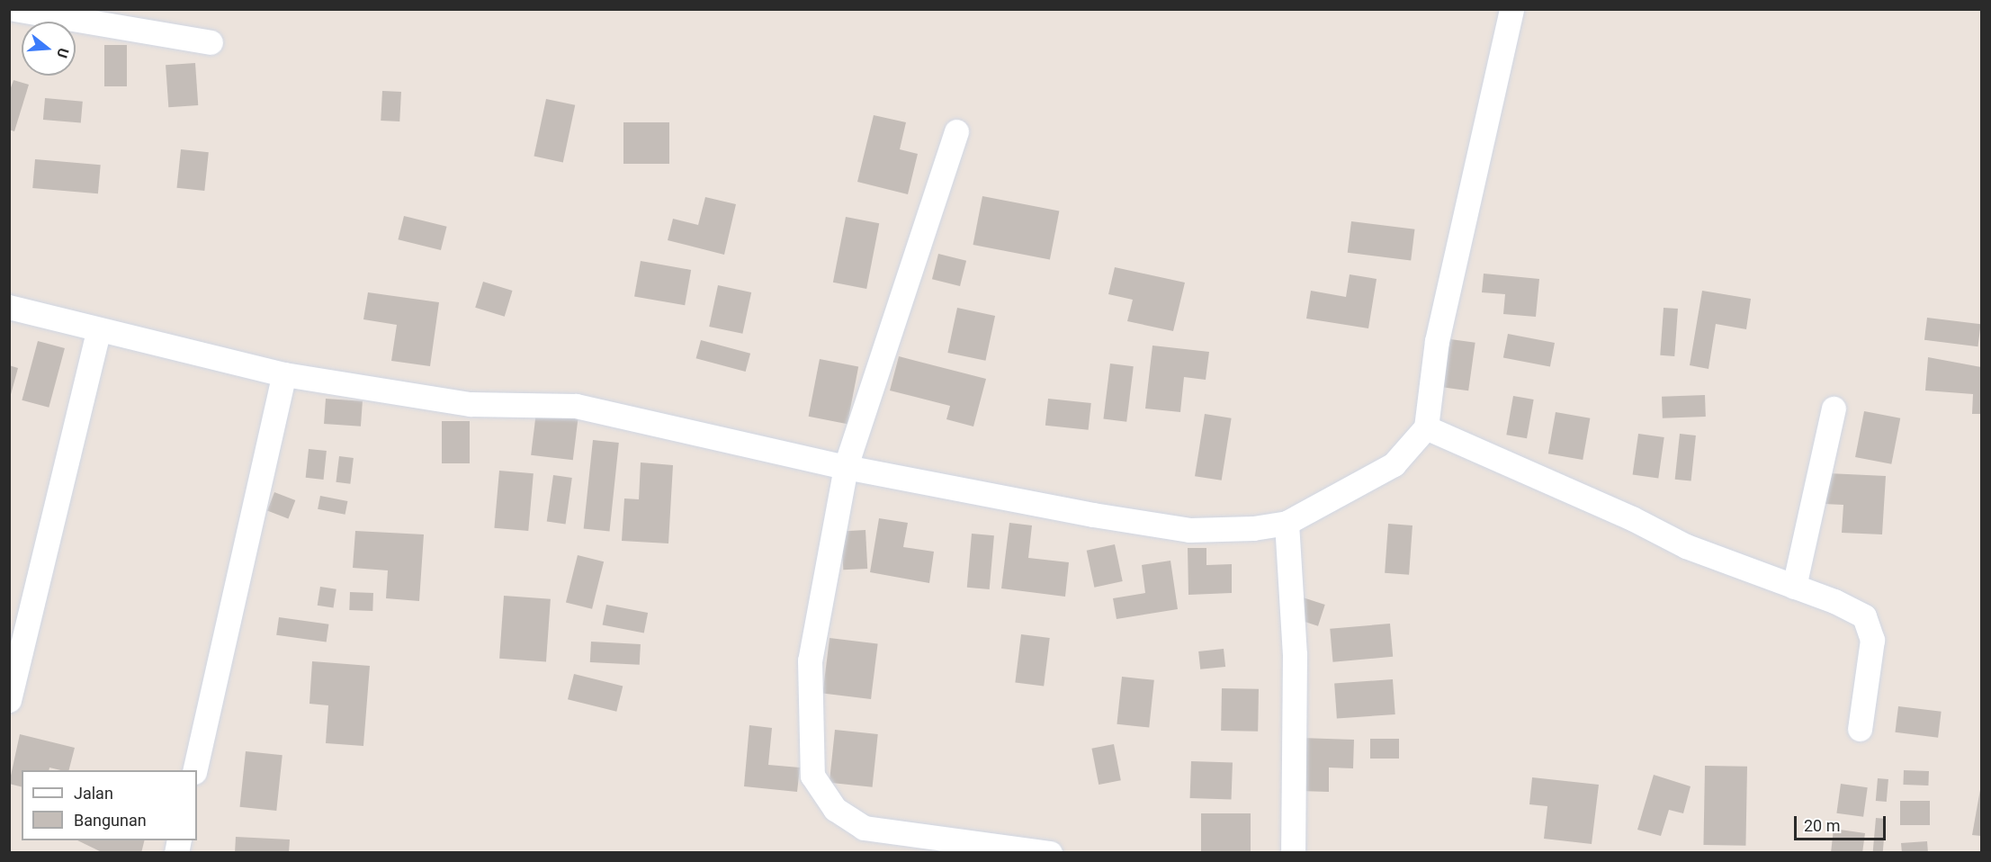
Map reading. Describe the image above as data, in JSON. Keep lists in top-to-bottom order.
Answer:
{
  "legend": ["Jalan", "Bangunan"],
  "scale_bar": "20 m",
  "north": "right"
}
